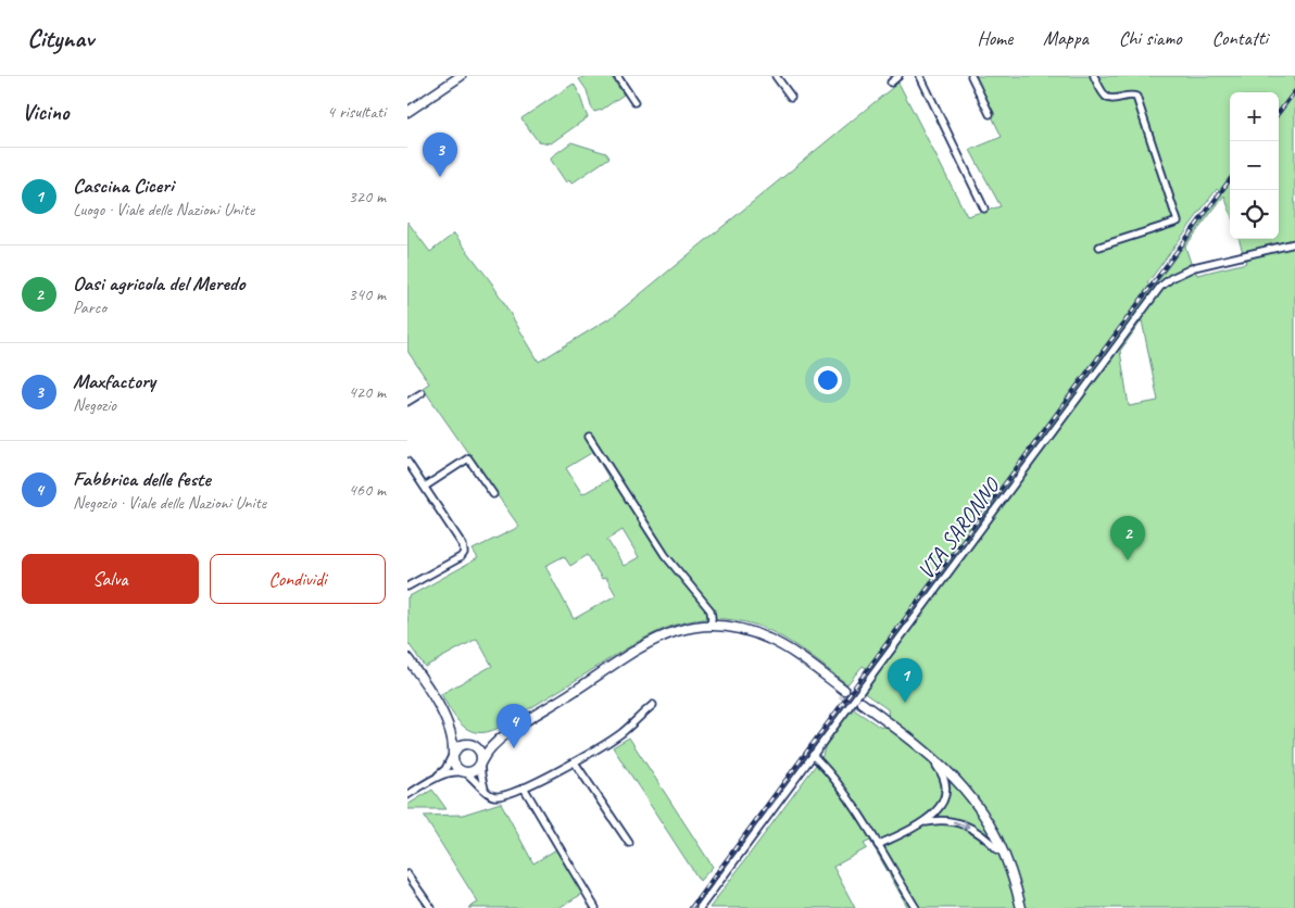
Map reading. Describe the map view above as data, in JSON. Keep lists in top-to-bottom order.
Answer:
{
  "streets": {
    "street": ["VIA SARONNO"]
  },
  "page": {
    "header": "Citynav",
    "nav": [
      "Home",
      "Mappa",
      "Chi siamo",
      "Contatti"
    ],
    "heading": ["Vicino", "4 risultati"],
    "map_buttons": ["+", "−"],
    "pins": [
      "3",
      "2",
      "1",
      "4"
    ],
    "list": [
      {
        "mark": "1",
        "name": "Cascina Ciceri",
        "note": "Luogo · Viale delle Nazioni Unite",
        "value": "320 m"
      },
      {
        "mark": "2",
        "name": "Oasi agricola del Meredo",
        "note": "Parco",
        "value": "340 m"
      },
      {
        "mark": "3",
        "name": "Maxfactory",
        "note": "Negozio",
        "value": "420 m"
      },
      {
        "mark": "4",
        "name": "Fabbrica delle feste",
        "note": "Negozio · Viale delle Nazioni Unite",
        "value": "460 m"
      }
    ],
    "buttons": ["Salva", "Condividi"]
  }
}
